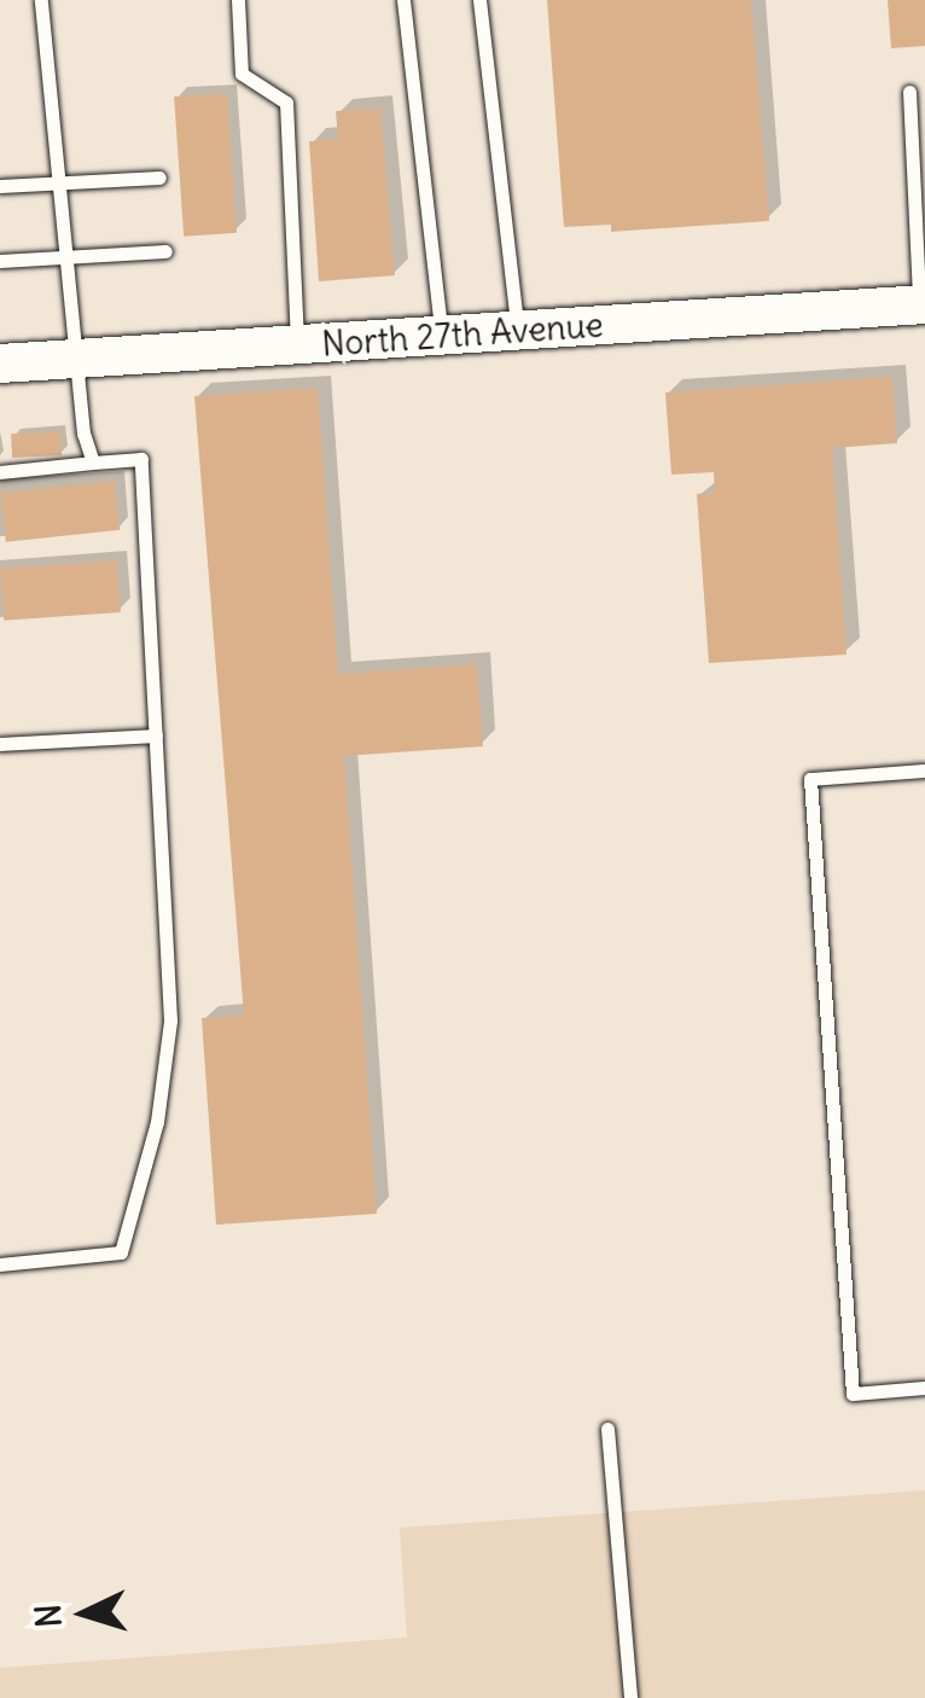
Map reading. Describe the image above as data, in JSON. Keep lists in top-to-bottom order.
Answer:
{
  "streets": {
    "main road": ["North 27th Avenue"]
  },
  "north": "left"
}
